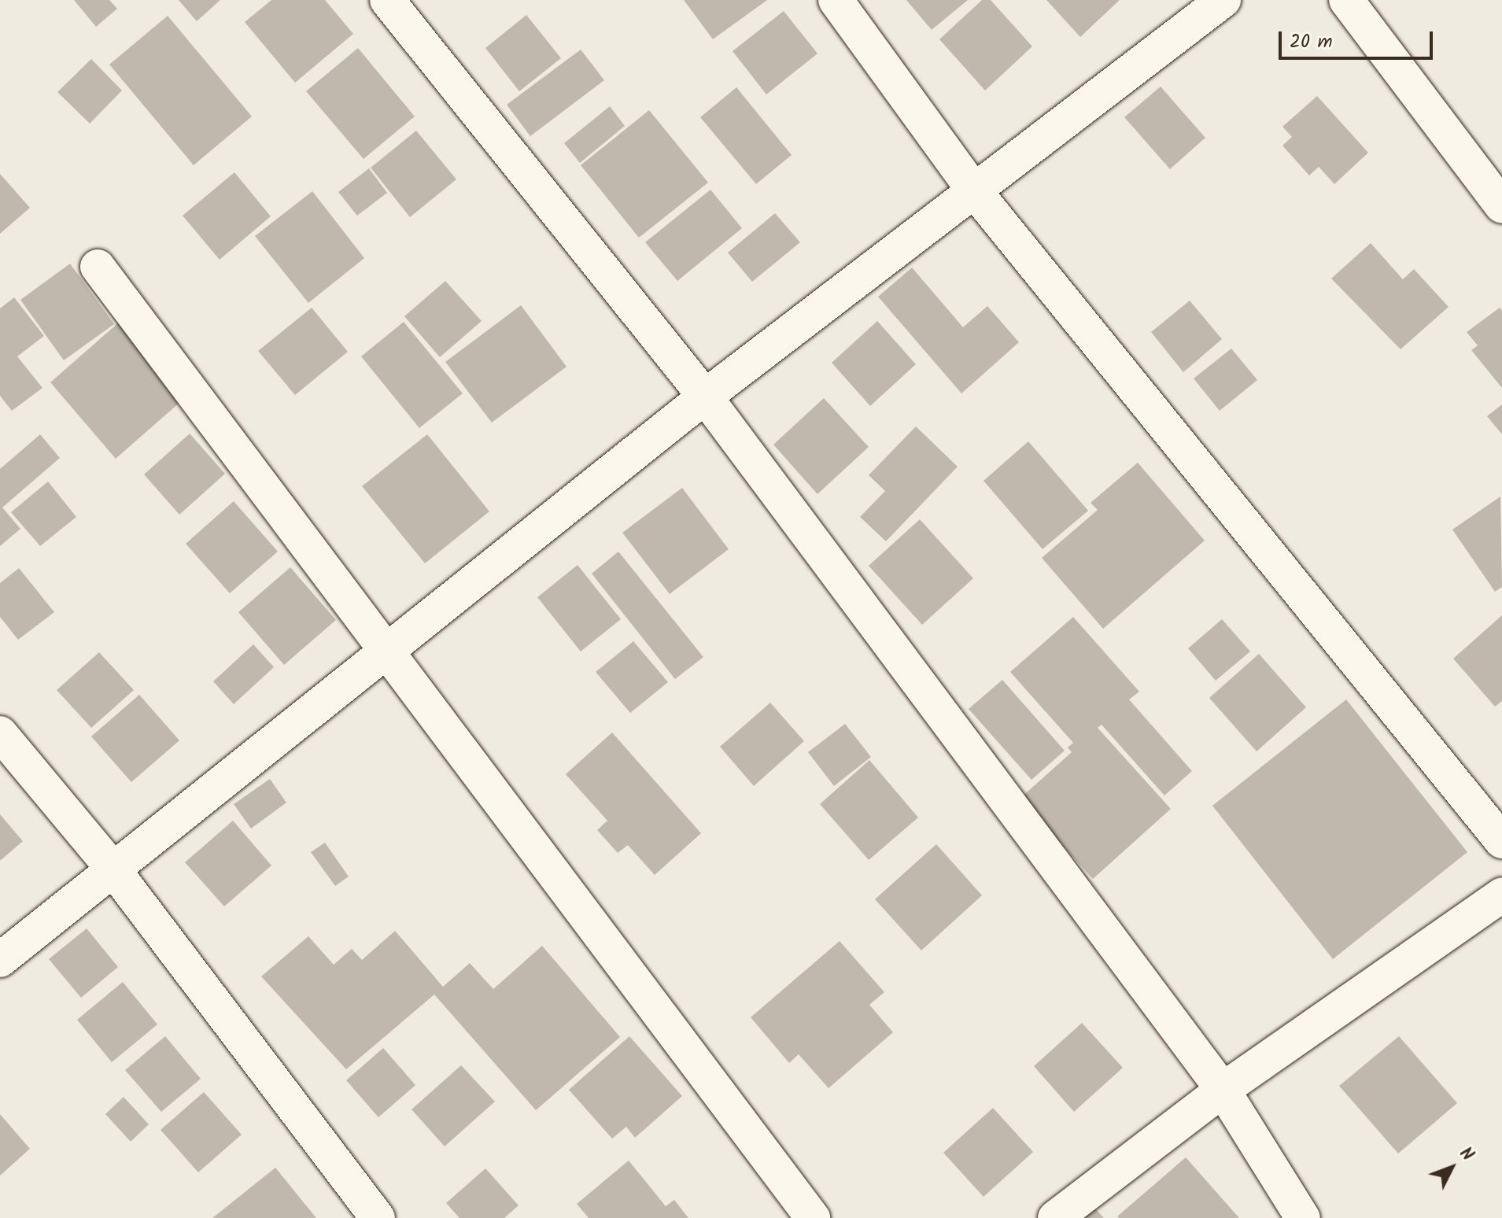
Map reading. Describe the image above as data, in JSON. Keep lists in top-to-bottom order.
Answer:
{
  "scale_bar": "20 m",
  "north": "top right"
}
